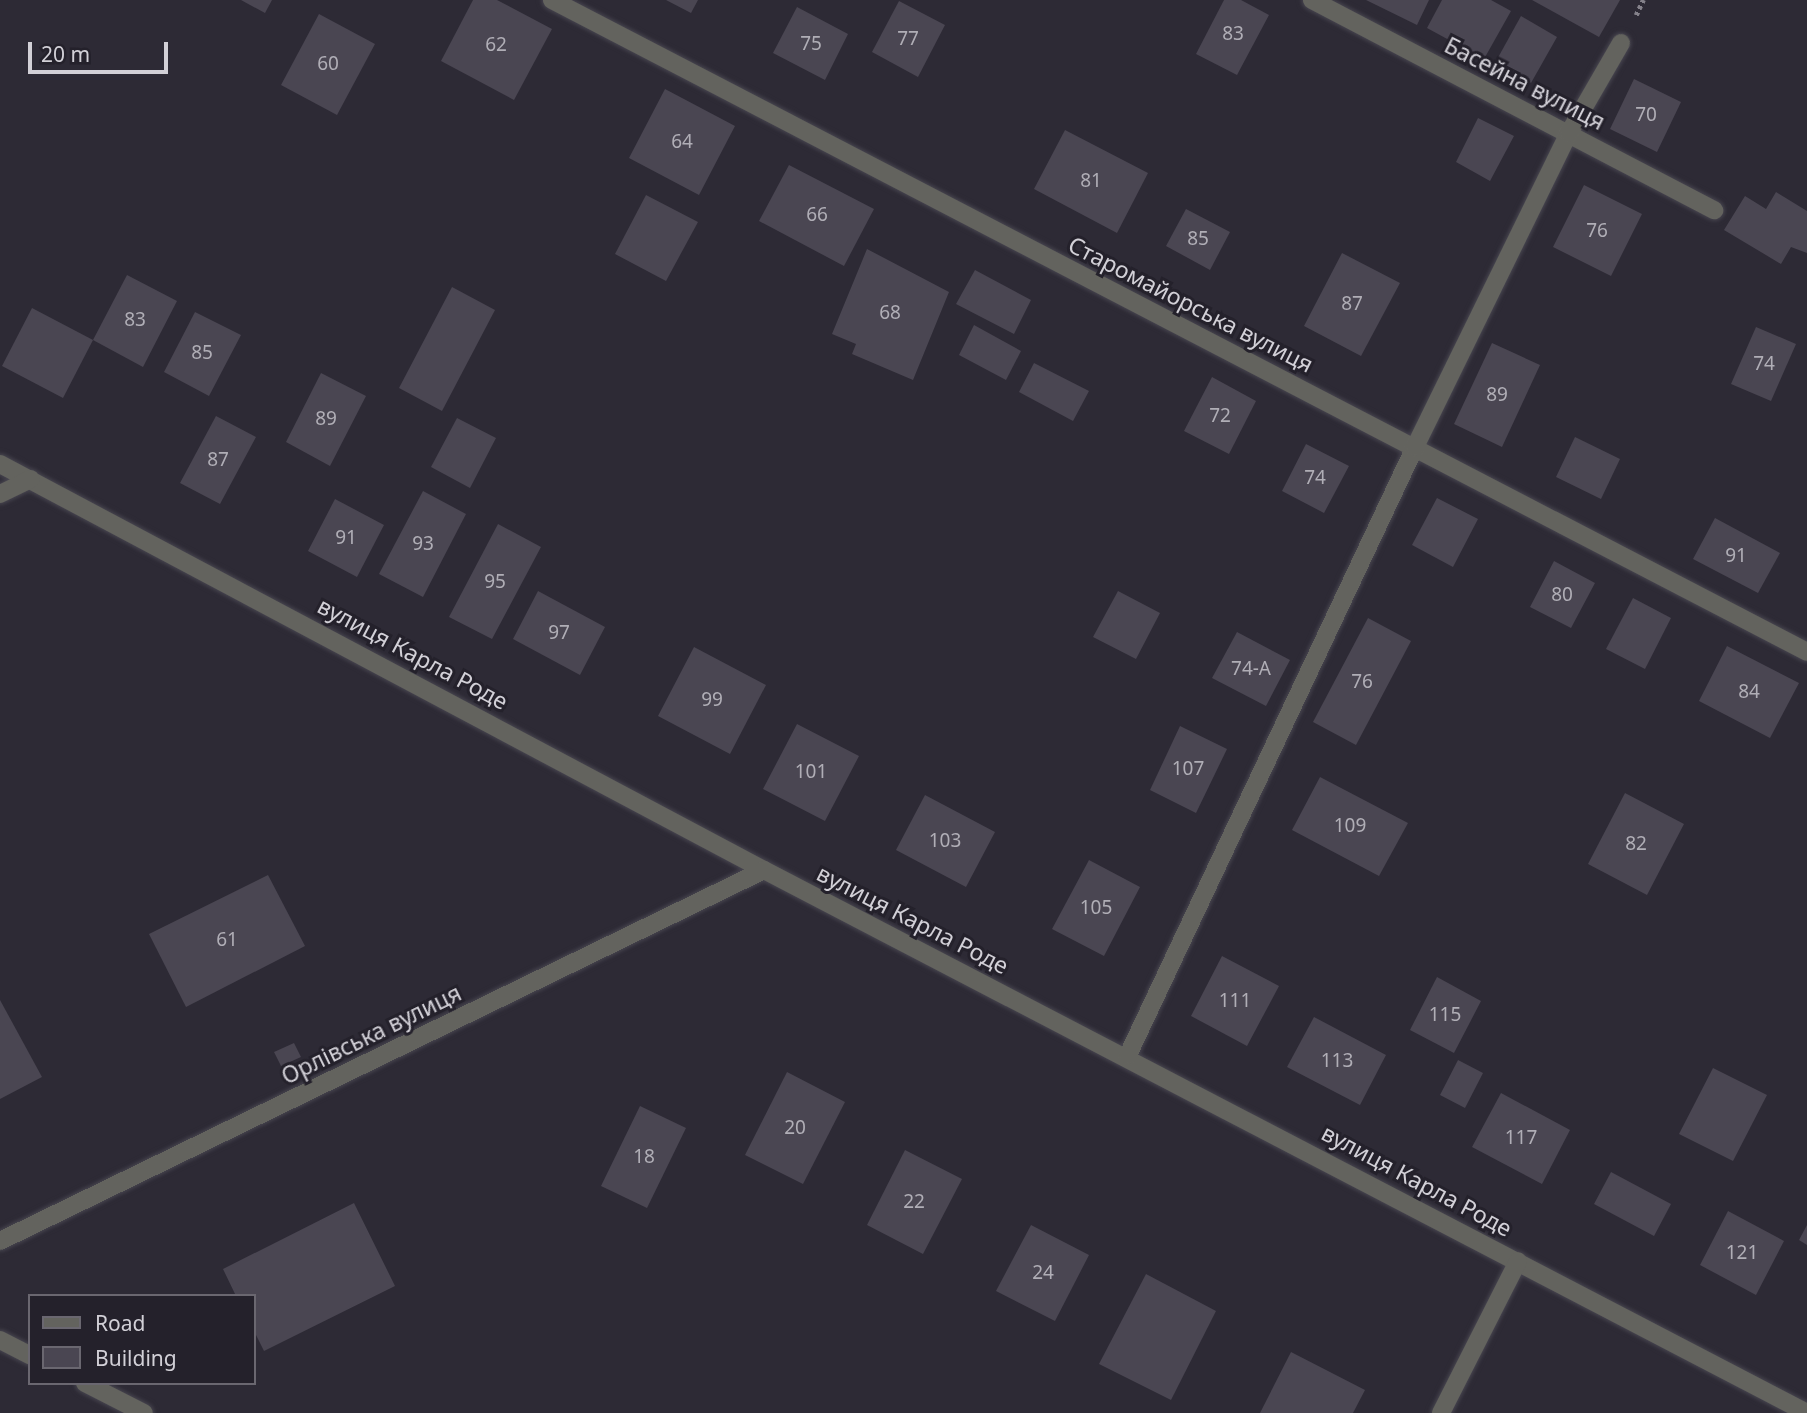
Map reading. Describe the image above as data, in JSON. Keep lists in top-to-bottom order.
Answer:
{
  "streets": {
    "street": [
      "Басейна вулиця",
      "Старомайорська вулиця",
      "вулиця Карла Роде",
      "Орлівська вулиця"
    ]
  },
  "crossings": [
    ["вулиця Карла Роде", "Орлівська вулиця"]
  ],
  "house_numbers": [
    "83",
    "77",
    "75",
    "62",
    "60",
    "70",
    "64",
    "81",
    "66",
    "76",
    "85",
    "87",
    "68",
    "83",
    "85",
    "74",
    "89",
    "72",
    "89",
    "87",
    "74",
    "91",
    "93",
    "91",
    "95",
    "80",
    "97",
    "74-А",
    "76",
    "84",
    "99",
    "107",
    "101",
    "109",
    "103",
    "82",
    "105",
    "61",
    "111",
    "115",
    "113",
    "20",
    "117",
    "18",
    "22",
    "121",
    "24"
  ],
  "legend": ["Road", "Building"],
  "scale_bar": "20 m"
}
